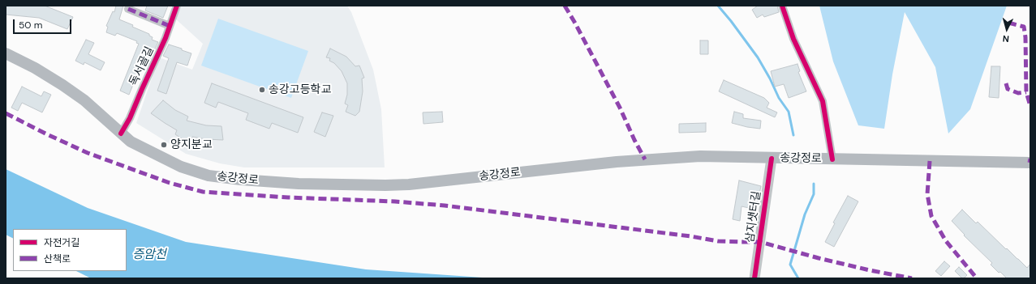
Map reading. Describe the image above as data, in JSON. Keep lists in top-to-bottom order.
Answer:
{
  "streets": {
    "main road": ["송강정로"],
    "street": ["독서골길", "삼지샛터길"]
  },
  "crossings": [
    ["독서골길", "송강정로"],
    ["송강정로", "삼지샛터길"]
  ],
  "water": ["증암천"],
  "places": ["송강고등학교", "양지분교"],
  "legend": ["자전거길", "산책로"],
  "scale_bar": "50 m",
  "north": "bottom"
}
